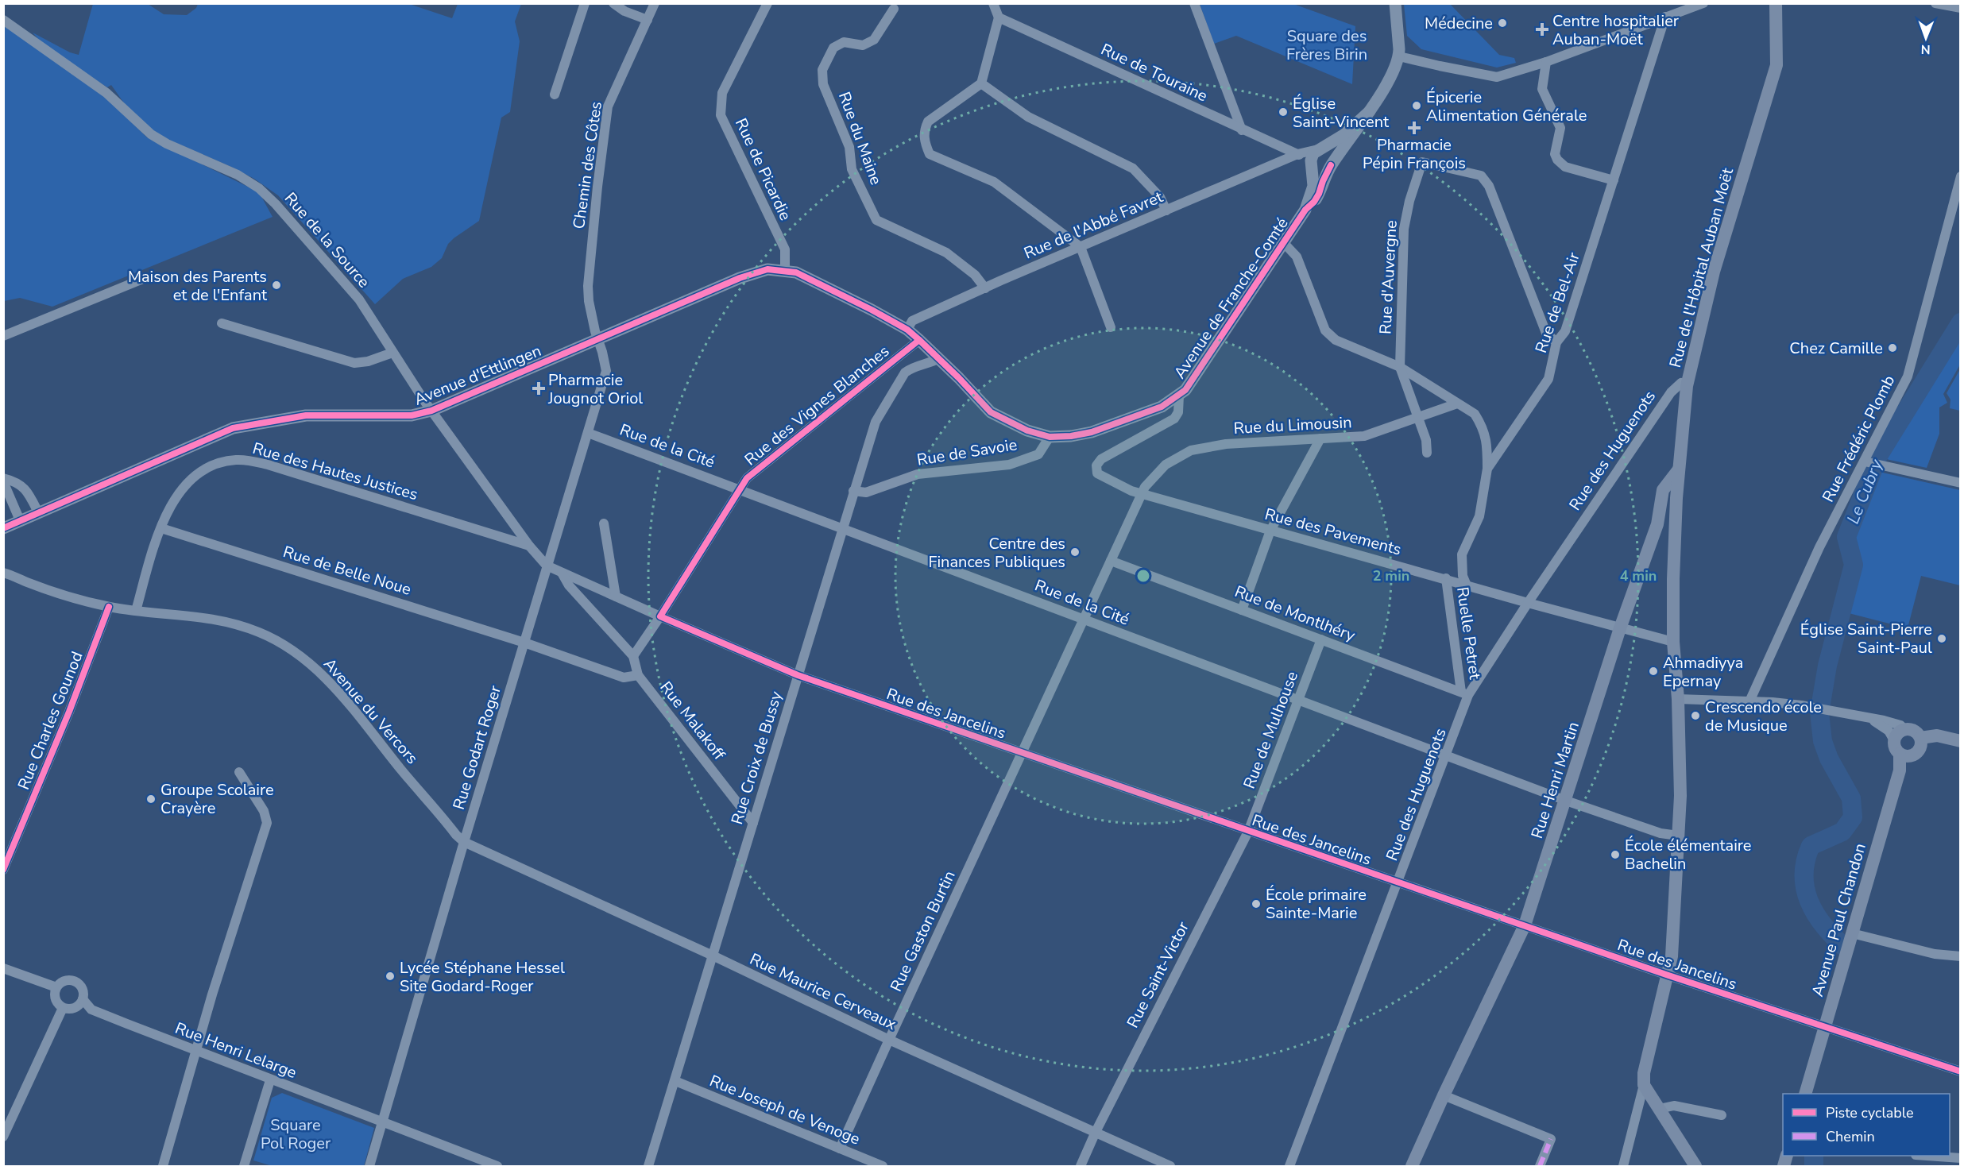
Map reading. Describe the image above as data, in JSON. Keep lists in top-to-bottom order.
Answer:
{
  "streets": {
    "main road": ["Rue de l'Hôpital Auban Moët", "Rue Henri Martin", "Avenue Paul Chandon"],
    "street": [
      "Rue de Touraine",
      "Rue du Maine",
      "Chemin des Côtes",
      "Rue de Picardie",
      "Rue de l'Abbé Favret",
      "Rue de la Source",
      "Rue d'Auvergne",
      "Avenue de Franche-Comté",
      "Rue de Bel-Air",
      "Avenue d'Ettlingen",
      "Rue des Vignes Blanches",
      "Rue du Limousin",
      "Rue Frédéric Plomb",
      "Rue de la Cité",
      "Rue des Huguenots",
      "Rue de Savoie",
      "Rue des Hautes Justices",
      "Rue des Pavements",
      "Rue de Belle Noue",
      "Rue de Montlhéry",
      "Ruelle Petret",
      "Avenue du Vercors",
      "Rue des Jancelins",
      "Rue Charles Gounod",
      "Rue Malakoff",
      "Rue de Mulhouse",
      "Rue Godart Roger",
      "Rue Croix de Bussy",
      "Rue Gaston Burtin",
      "Rue Saint-Victor",
      "Rue Maurice Cerveaux",
      "Rue Henri Lelarge",
      "Rue Joseph de Venoge"
    ]
  },
  "crossings": [
    ["Rue de Touraine", "Rue de l'Abbé Favret"],
    ["Rue de Touraine", "Avenue de Franche-Comté"],
    ["Rue du Maine", "Rue de l'Abbé Favret"],
    ["Chemin des Côtes", "Avenue de Franche-Comté"],
    ["Chemin des Côtes", "Avenue d'Ettlingen"],
    ["Chemin des Côtes", "Rue Godart Roger"],
    ["Rue de Picardie", "Avenue de Franche-Comté"],
    ["Rue de l'Abbé Favret", "Avenue de Franche-Comté"],
    ["Rue de la Source", "Avenue d'Ettlingen"],
    ["Rue de la Source", "Rue des Hautes Justices"],
    ["Rue de la Source", "Rue des Jancelins"],
    ["Rue de la Source", "Rue Godart Roger"],
    ["Rue de l'Hôpital Auban Moët", "Rue de la Cité"],
    ["Rue de l'Hôpital Auban Moët", "Rue des Huguenots"],
    ["Rue de l'Hôpital Auban Moët", "Rue des Pavements"],
    ["Rue de l'Hôpital Auban Moët", "Rue des Jancelins"],
    ["Rue de l'Hôpital Auban Moët", "Rue Henri Martin"],
    ["Rue d'Auvergne", "Rue de Bel-Air"],
    ["Avenue de Franche-Comté", "Avenue d'Ettlingen"],
    ["Avenue de Franche-Comté", "Rue des Vignes Blanches"],
    ["Avenue de Franche-Comté", "Rue de Savoie"],
    ["Avenue de Franche-Comté", "Rue des Pavements"],
    ["Avenue de Franche-Comté", "Rue Godart Roger"],
    ["Avenue de Franche-Comté", "Rue Croix de Bussy"],
    ["Rue de Bel-Air", "Rue des Pavements"],
    ["Avenue d'Ettlingen", "Rue Godart Roger"],
    ["Rue des Vignes Blanches", "Rue de la Cité"],
    ["Rue des Vignes Blanches", "Rue des Jancelins"],
    ["Rue des Vignes Blanches", "Rue Malakoff"],
    ["Rue du Limousin", "Rue de la Cité"],
    ["Rue du Limousin", "Rue des Pavements"],
    ["Rue du Limousin", "Rue de Montlhéry"],
    ["Rue du Limousin", "Rue Gaston Burtin"],
    ["Rue de la Cité", "Rue des Huguenots"],
    ["Rue de la Cité", "Rue de Mulhouse"],
    ["Rue de la Cité", "Rue Godart Roger"],
    ["Rue de la Cité", "Rue Croix de Bussy"],
    ["Rue de la Cité", "Rue Henri Martin"],
    ["Rue de la Cité", "Rue Gaston Burtin"],
    ["Rue des Huguenots", "Rue des Pavements"],
    ["Rue des Huguenots", "Rue de Montlhéry"],
    ["Rue des Huguenots", "Ruelle Petret"],
    ["Rue des Huguenots", "Rue des Jancelins"],
    ["Rue de Savoie", "Rue Croix de Bussy"],
    ["Rue des Hautes Justices", "Rue de Belle Noue"],
    ["Rue des Hautes Justices", "Avenue du Vercors"],
    ["Rue des Pavements", "Ruelle Petret"],
    ["Rue des Pavements", "Rue Henri Martin"],
    ["Rue de Belle Noue", "Rue Malakoff"],
    ["Rue de Belle Noue", "Rue Godart Roger"],
    ["Rue de Montlhéry", "Ruelle Petret"],
    ["Rue de Montlhéry", "Rue de Mulhouse"],
    ["Avenue du Vercors", "Rue Charles Gounod"],
    ["Avenue du Vercors", "Rue Godart Roger"],
    ["Avenue du Vercors", "Rue Maurice Cerveaux"],
    ["Rue des Jancelins", "Rue de Mulhouse"],
    ["Rue des Jancelins", "Rue Godart Roger"],
    ["Rue des Jancelins", "Rue Croix de Bussy"],
    ["Rue des Jancelins", "Rue Henri Martin"],
    ["Rue des Jancelins", "Avenue Paul Chandon"],
    ["Rue des Jancelins", "Rue Gaston Burtin"],
    ["Rue des Jancelins", "Rue Saint-Victor"],
    ["Rue Malakoff", "Rue Croix de Bussy"],
    ["Rue de Mulhouse", "Rue Saint-Victor"],
    ["Rue Godart Roger", "Rue Maurice Cerveaux"],
    ["Rue Godart Roger", "Rue Henri Lelarge"],
    ["Rue Croix de Bussy", "Rue Maurice Cerveaux"],
    ["Rue Croix de Bussy", "Rue Joseph de Venoge"],
    ["Rue Gaston Burtin", "Rue Maurice Cerveaux"],
    ["Rue Gaston Burtin", "Rue Joseph de Venoge"],
    ["Rue Saint-Victor", "Rue Maurice Cerveaux"]
  ],
  "water": ["Le Cubry"],
  "parks": ["Square des Frères Birin", "Square Pol Roger"],
  "places": {
    "other": [
      "Médecine",
      "Épicerie Alimentation Générale",
      "Église Saint-Vincent",
      "Maison des Parents et de l'Enfant",
      "Chez Camille",
      "Centre des Finances Publiques",
      "Église Saint-Pierre Saint-Paul",
      "Ahmadiyya Epernay",
      "Crescendo école de Musique",
      "Groupe Scolaire Crayère",
      "École élémentaire Bachelin",
      "École primaire Sainte-Marie",
      "Lycée Stéphane Hessel Site Godard-Roger"
    ],
    "health": ["Centre hospitalier Auban-Moët", "Pharmacie Pépin François", "Pharmacie Jougnot Oriol"]
  },
  "legend": ["Piste cyclable", "Chemin"],
  "north": "bottom",
  "rings": ["2 min", "4 min"]
}
